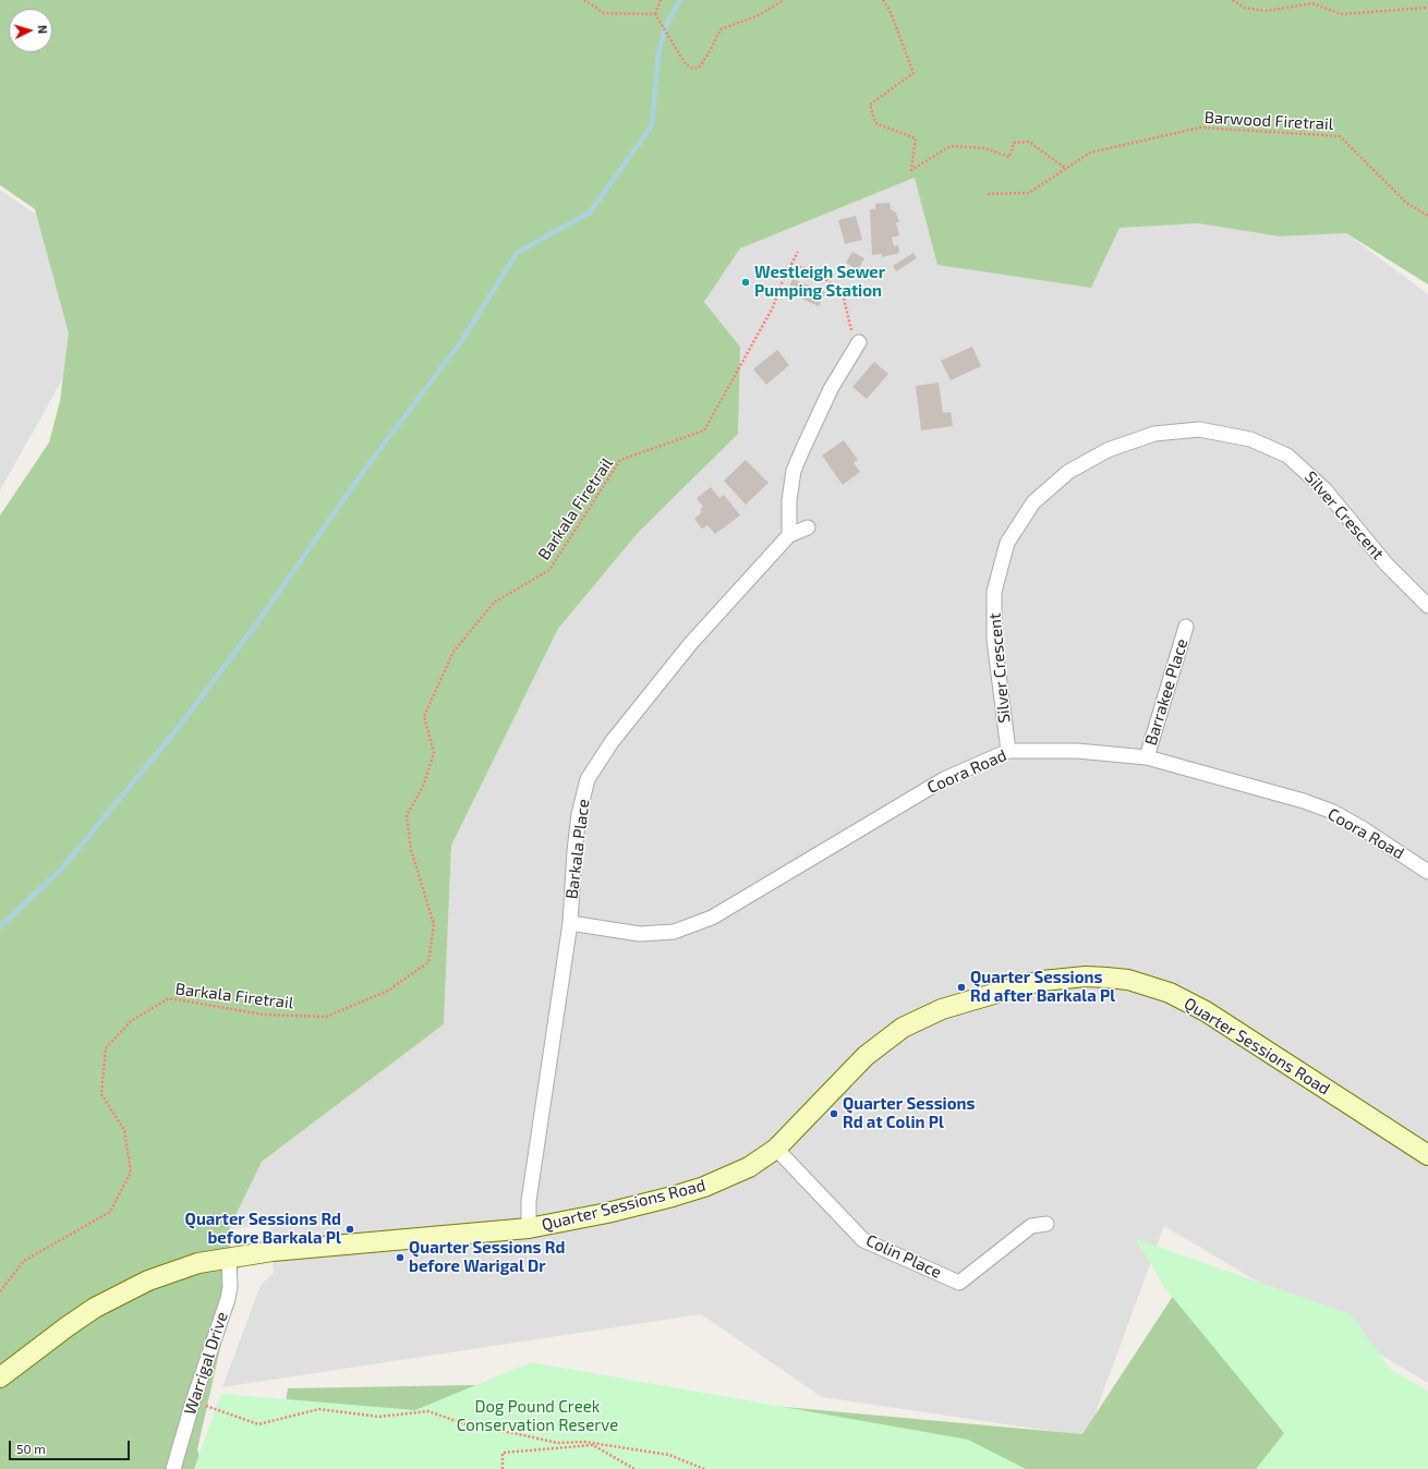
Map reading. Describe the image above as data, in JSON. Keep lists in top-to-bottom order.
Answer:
{
  "streets": {
    "main road": ["Quarter Sessions Road"],
    "street": [
      "Silver Crescent",
      "Barrakee Place",
      "Coora Road",
      "Barkala Place",
      "Colin Place",
      "Warrigal Drive"
    ],
    "path": ["Barwood Firetrail", "Barkala Firetrail"]
  },
  "crossings": [
    ["Silver Crescent", "Coora Road"],
    ["Barrakee Place", "Coora Road"],
    ["Coora Road", "Barkala Place"],
    ["Barkala Place", "Quarter Sessions Road"],
    ["Quarter Sessions Road", "Colin Place"],
    ["Quarter Sessions Road", "Warrigal Drive"]
  ],
  "parks": ["Dog Pound Creek Conservation Reserve"],
  "places": [
    "Westleigh Sewer Pumping Station",
    "Quarter Sessions Rd after Barkala Pl",
    "Quarter Sessions Rd at Colin Pl",
    "Quarter Sessions Rd before Barkala Pl",
    "Quarter Sessions Rd before Warigal Dr"
  ],
  "scale_bar": "50 m",
  "north": "right"
}
